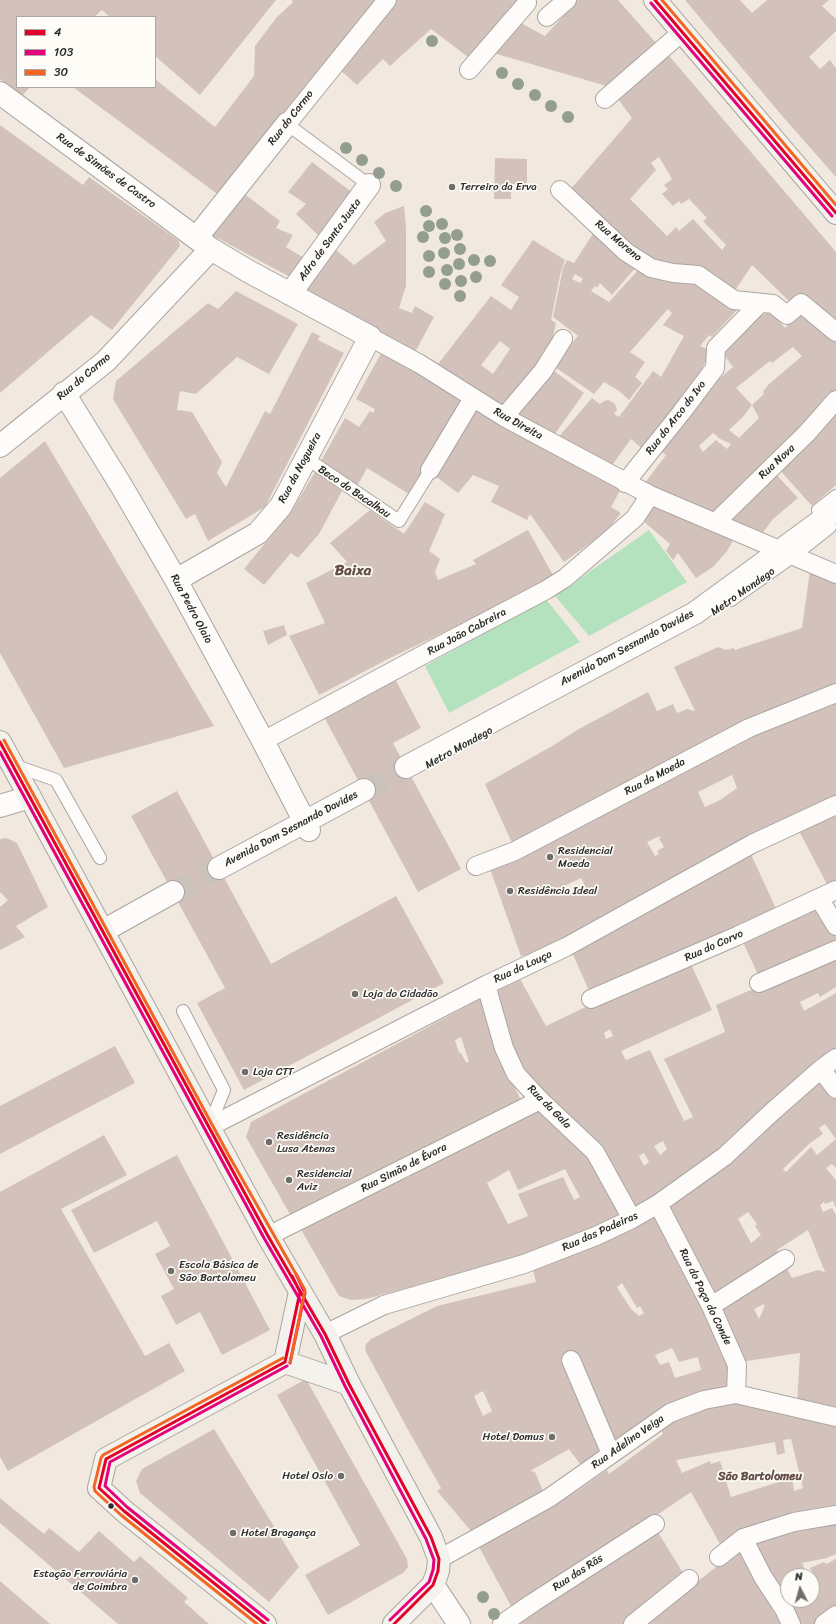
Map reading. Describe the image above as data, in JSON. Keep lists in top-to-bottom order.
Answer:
{
  "streets": {
    "street": [
      "Rua do Carmo",
      "Rua de Simões de Castro",
      "Adro de Santa Justa",
      "Rua Moreno",
      "Rua do Arco do Ivo",
      "Rua Direita",
      "Rua Nova",
      "Rua da Nogueira",
      "Beco do Bacalhau",
      "Rua Pedro Olaio",
      "Rua João Cabreira",
      "Avenida Dom Sesnando Davides",
      "Rua da Moeda",
      "Rua do Corvo",
      "Rua da Louça",
      "Rua da Gala",
      "Rua Simão de Évora",
      "Rua das Padeiras",
      "Rua do Paço do Conde",
      "Rua Adelino Veiga",
      "Rua das Rãs"
    ]
  },
  "crossings": [
    ["Rua do Carmo", "Rua de Simões de Castro"],
    ["Rua do Carmo", "Rua Direita"],
    ["Rua do Carmo", "Rua Pedro Olaio"],
    ["Rua de Simões de Castro", "Rua Direita"],
    ["Adro de Santa Justa", "Rua Direita"],
    ["Rua Moreno", "Rua do Arco do Ivo"],
    ["Rua do Arco do Ivo", "Rua Direita"],
    ["Rua Direita", "Rua Nova"],
    ["Rua Direita", "Rua da Nogueira"],
    ["Rua Direita", "Beco do Bacalhau"],
    ["Rua Direita", "Rua João Cabreira"],
    ["Rua Direita", "Avenida Dom Sesnando Davides"],
    ["Rua da Nogueira", "Beco do Bacalhau"],
    ["Rua da Nogueira", "Rua Pedro Olaio"],
    ["Rua Pedro Olaio", "Rua João Cabreira"],
    ["Rua Pedro Olaio", "Avenida Dom Sesnando Davides"],
    ["Rua da Louça", "Rua da Gala"],
    ["Rua da Gala", "Rua Simão de Évora"],
    ["Rua da Gala", "Rua das Padeiras"],
    ["Rua das Padeiras", "Rua do Paço do Conde"],
    ["Rua do Paço do Conde", "Rua Adelino Veiga"]
  ],
  "districts": ["Baixa", "São Bartolomeu"],
  "places": [
    "Terreiro da Erva",
    "Residencial Moeda",
    "Residência Ideal",
    "Loja do Cidadão",
    "Loja CTT",
    "Residência Lusa Atenas",
    "Residencial Aviz",
    "Escola Básica de São Bartolomeu",
    "Hotel Domus",
    "Hotel Oslo",
    "Hotel Bragança",
    "Estação Ferroviária de Coimbra"
  ],
  "lines": ["transit line 4", "transit line 30", "transit line 103"],
  "legend": ["4", "103", "30"],
  "north": "top"
}
